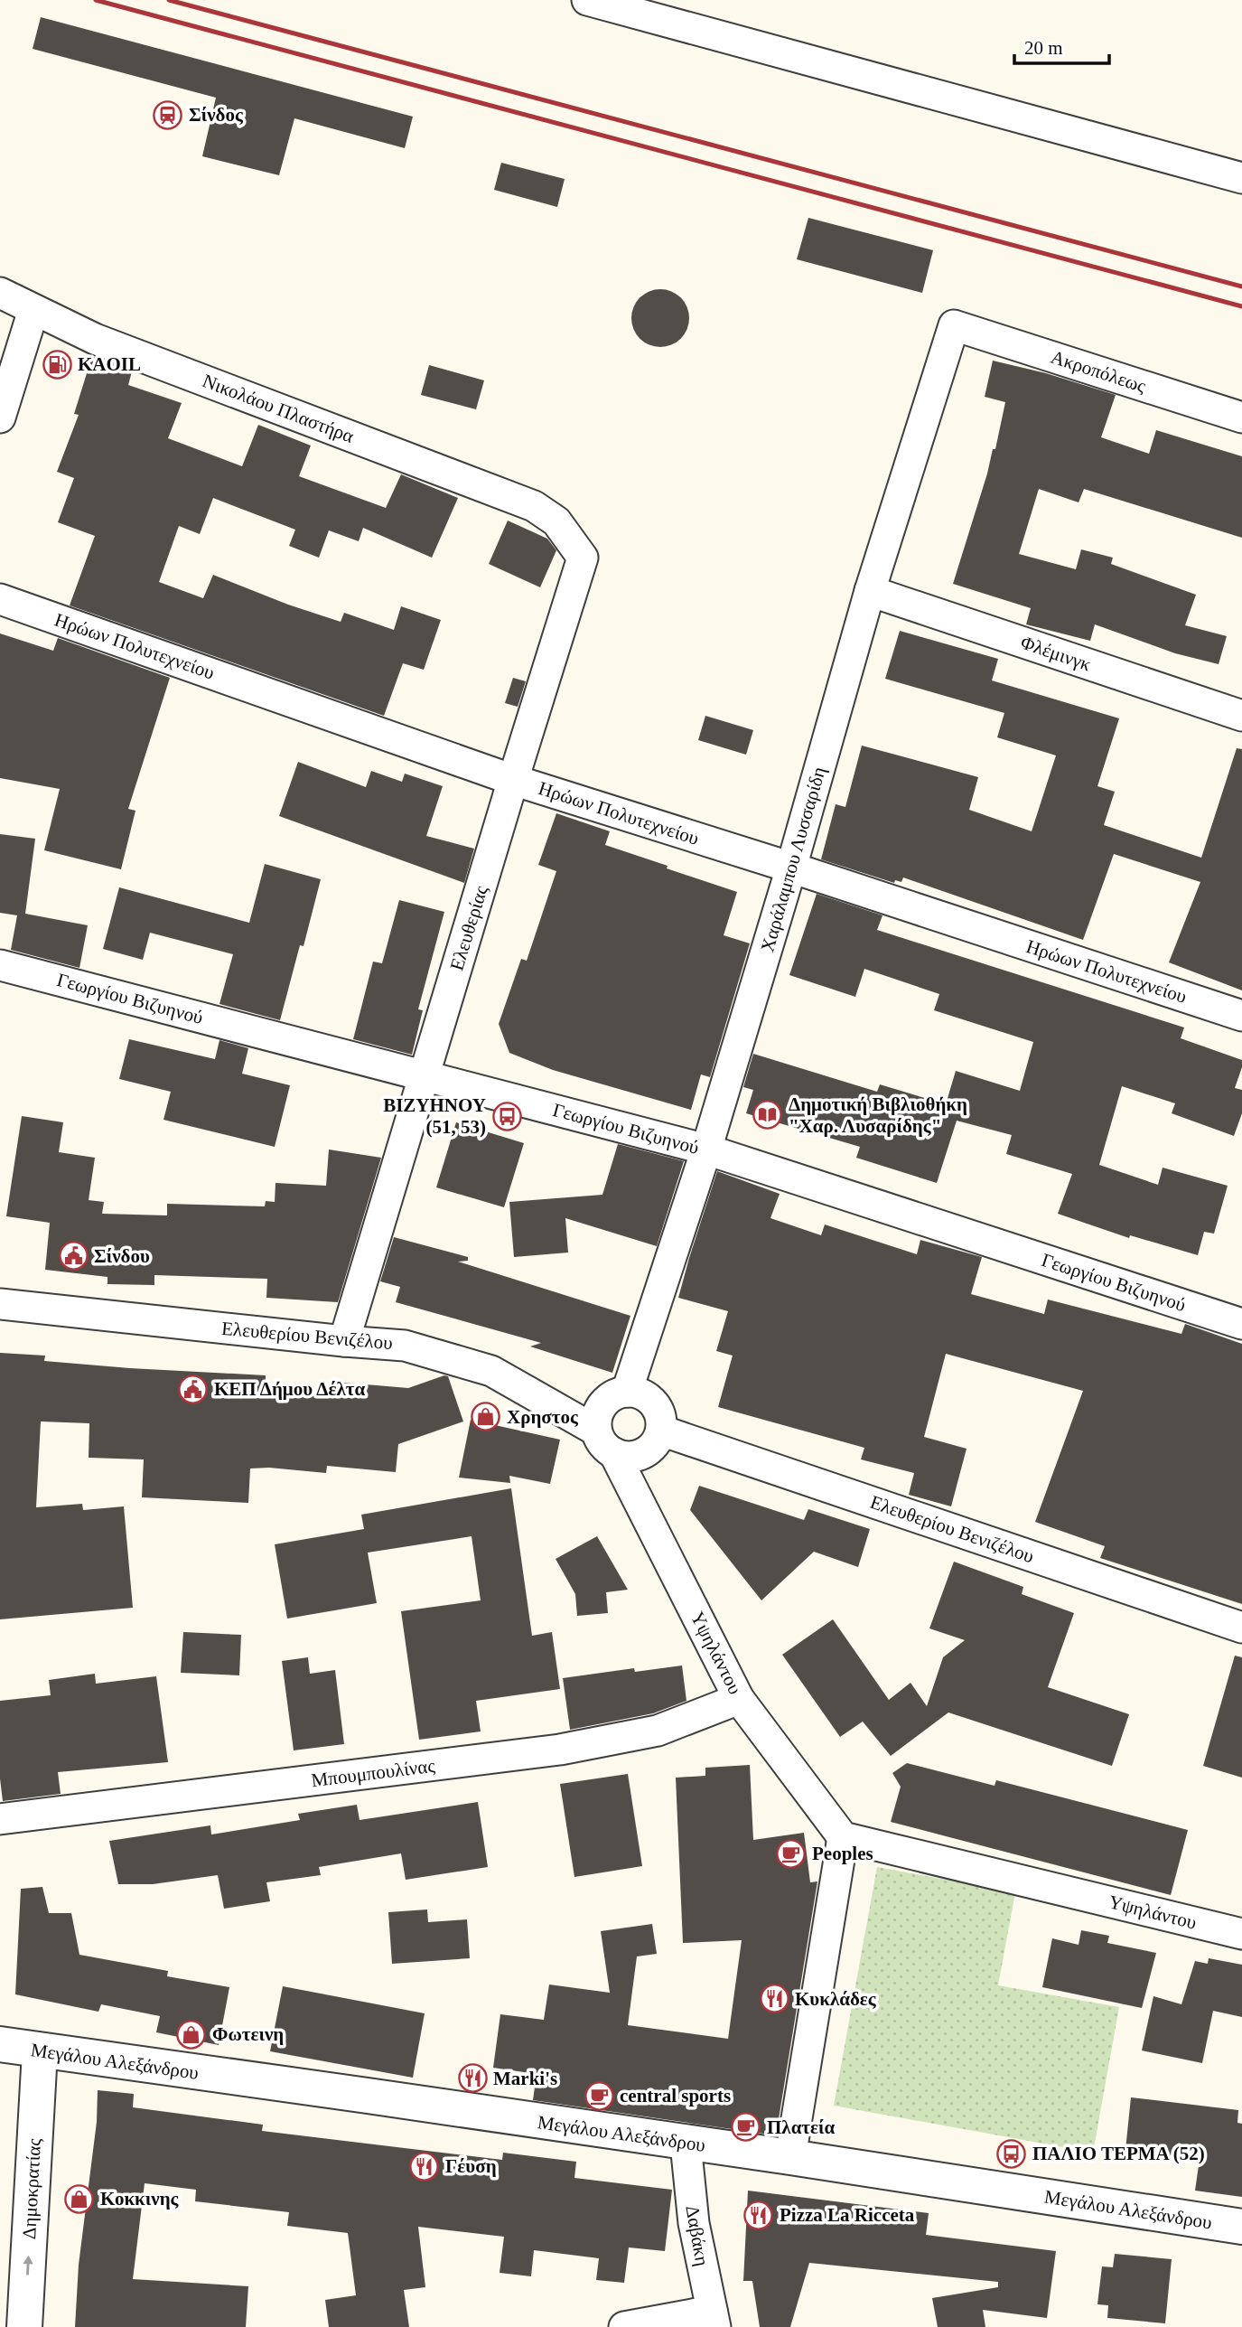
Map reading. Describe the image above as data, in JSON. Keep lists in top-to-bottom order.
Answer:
{
  "streets": {
    "street": [
      "Ακροπόλεως",
      "Νικολάου Πλαστήρα",
      "Ηρώων Πολυτεχνείου",
      "Φλέμινγκ",
      "Χαράλαμπου Λυσσαρίδη",
      "Ελευθερίας",
      "Γεωργίου Βιζυηνού",
      "Ελευθερίου Βενιζέλου",
      "Υψηλάντου",
      "Μπουμπουλίνας",
      "Μεγάλου Αλεξάνδρου",
      "Δημοκρατίας",
      "Δαβάκη"
    ]
  },
  "crossings": [
    ["Ακροπόλεως", "Χαράλαμπου Λυσσαρίδη"],
    ["Νικολάου Πλαστήρα", "Ελευθερίας"],
    ["Ηρώων Πολυτεχνείου", "Χαράλαμπου Λυσσαρίδη"],
    ["Ηρώων Πολυτεχνείου", "Ελευθερίας"],
    ["Φλέμινγκ", "Χαράλαμπου Λυσσαρίδη"],
    ["Χαράλαμπου Λυσσαρίδη", "Γεωργίου Βιζυηνού"],
    ["Χαράλαμπου Λυσσαρίδη", "Ελευθερίου Βενιζέλου"],
    ["Χαράλαμπου Λυσσαρίδη", "Υψηλάντου"],
    ["Ελευθερίας", "Γεωργίου Βιζυηνού"],
    ["Ελευθερίας", "Ελευθερίου Βενιζέλου"],
    ["Ελευθερίου Βενιζέλου", "Υψηλάντου"],
    ["Υψηλάντου", "Μπουμπουλίνας"],
    ["Μεγάλου Αλεξάνδρου", "Δημοκρατίας"],
    ["Μεγάλου Αλεξάνδρου", "Δαβάκη"]
  ],
  "one_way": ["Δημοκρατίας"],
  "places": {
    "station": ["Σίνδος"],
    "fuel station": ["KAOIL"],
    "library": ["Δημοτική Βιβλιοθήκη \"Χαρ. Λυσαρίδης\""],
    "bus stop": ["ΒΙΖΥΗΝΟΥ (51, 53)", "ΠΑΛΙΟ ΤΕΡΜΑ (52)"],
    "public building": ["Σίνδου", "ΚΕΠ Δήμου Δέλτα"],
    "shop": ["Χρηστος", "Φωτεινη", "Κοκκινης"],
    "cafe": ["Peoples", "central sports", "Πλατεία"],
    "restaurant": [
      "Κυκλάδες",
      "Marki's",
      "Γέυση",
      "Pizza La Ricceta"
    ]
  },
  "scale_bar": "20 m"
}
